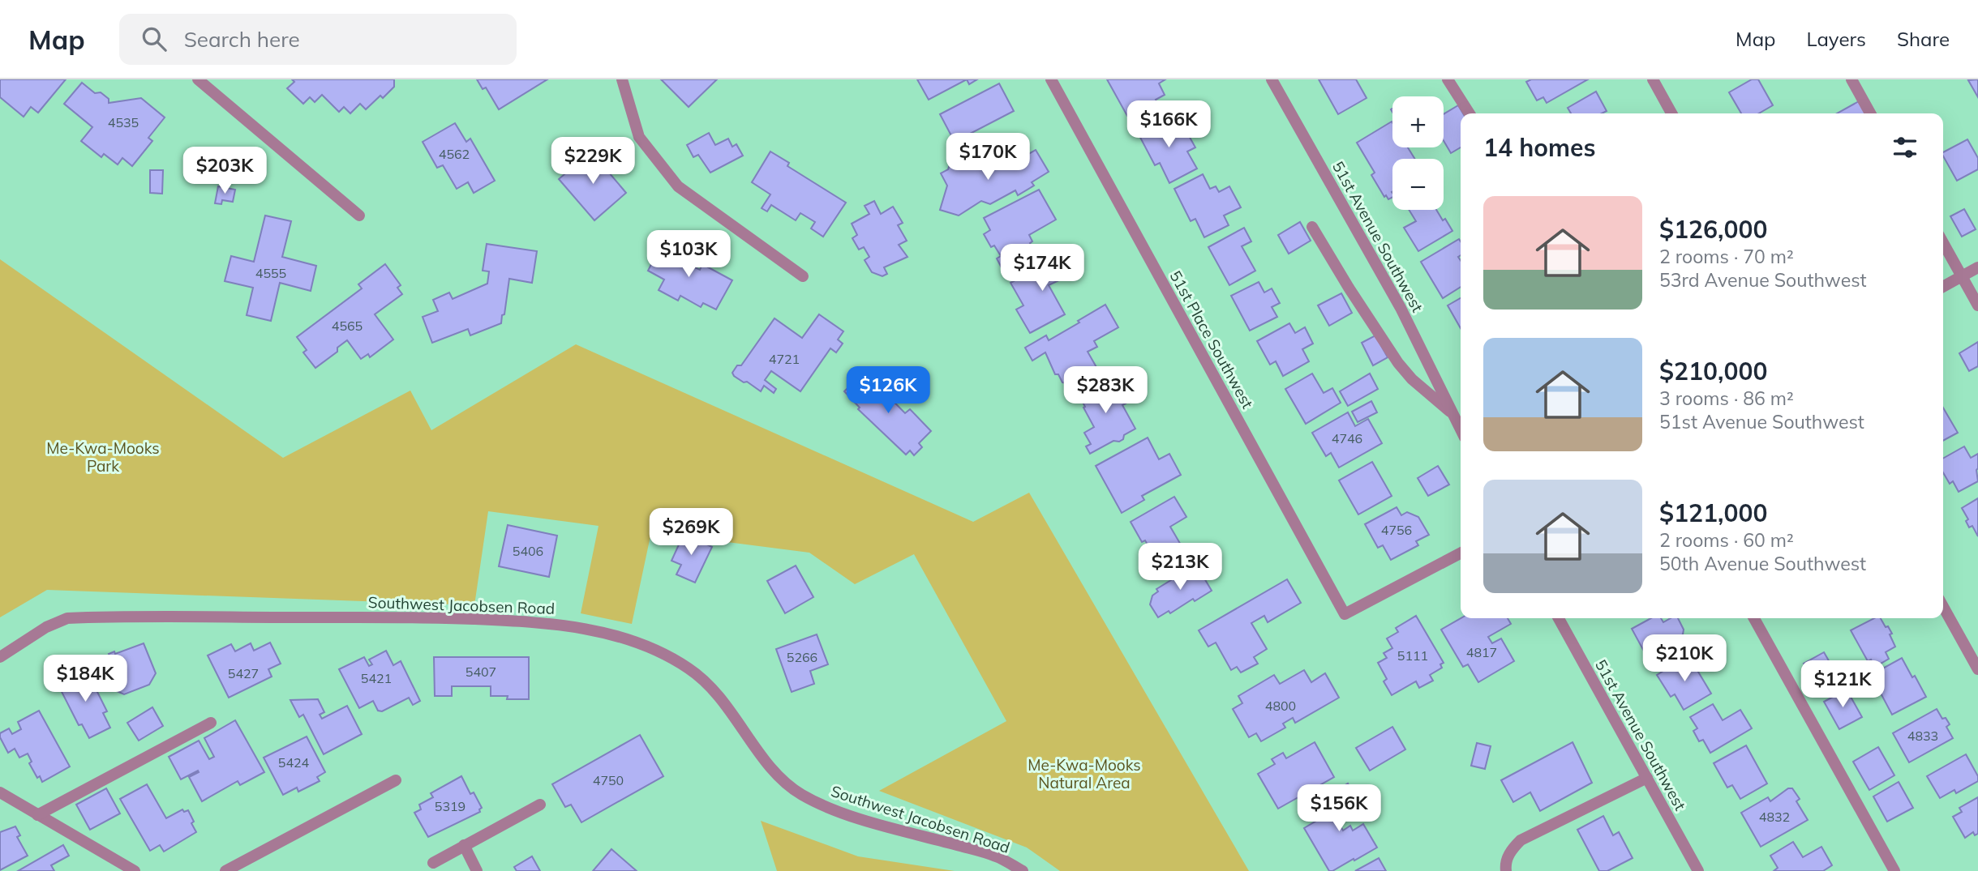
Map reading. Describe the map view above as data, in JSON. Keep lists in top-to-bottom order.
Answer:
{
  "streets": {
    "street": ["51st Avenue Southwest", "51st Place Southwest", "Southwest Jacobsen Road"]
  },
  "parks": ["Me-Kwa-Mooks Park", "Me-Kwa-Mooks Natural Area"],
  "house_numbers": [
    "4535",
    "4562",
    "4555",
    "4565",
    "4721",
    "4746",
    "4756",
    "5406",
    "4817",
    "5111",
    "5266",
    "5407",
    "5427",
    "5421",
    "4800",
    "4833",
    "5424",
    "4750",
    "5319",
    "4832"
  ],
  "page": {
    "header": "Map",
    "search": "Search here",
    "nav": ["Map", "Layers", "Share"],
    "map_buttons": ["+", "−"],
    "price": [
      "$166K",
      "$170K",
      "$229K",
      "$203K",
      "$103K",
      "$174K",
      "$126K",
      "$283K",
      "$269K",
      "$213K",
      "$210K",
      "$184K",
      "$121K",
      "$156K"
    ],
    "heading": "14 homes",
    "list": [
      {
        "name": "$126,000",
        "note": "2 rooms · 70 m² · 53rd Avenue Southwest"
      },
      {
        "name": "$210,000",
        "note": "3 rooms · 86 m² · 51st Avenue Southwest"
      },
      {
        "name": "$121,000",
        "note": "2 rooms · 60 m² · 50th Avenue Southwest"
      }
    ]
  }
}
